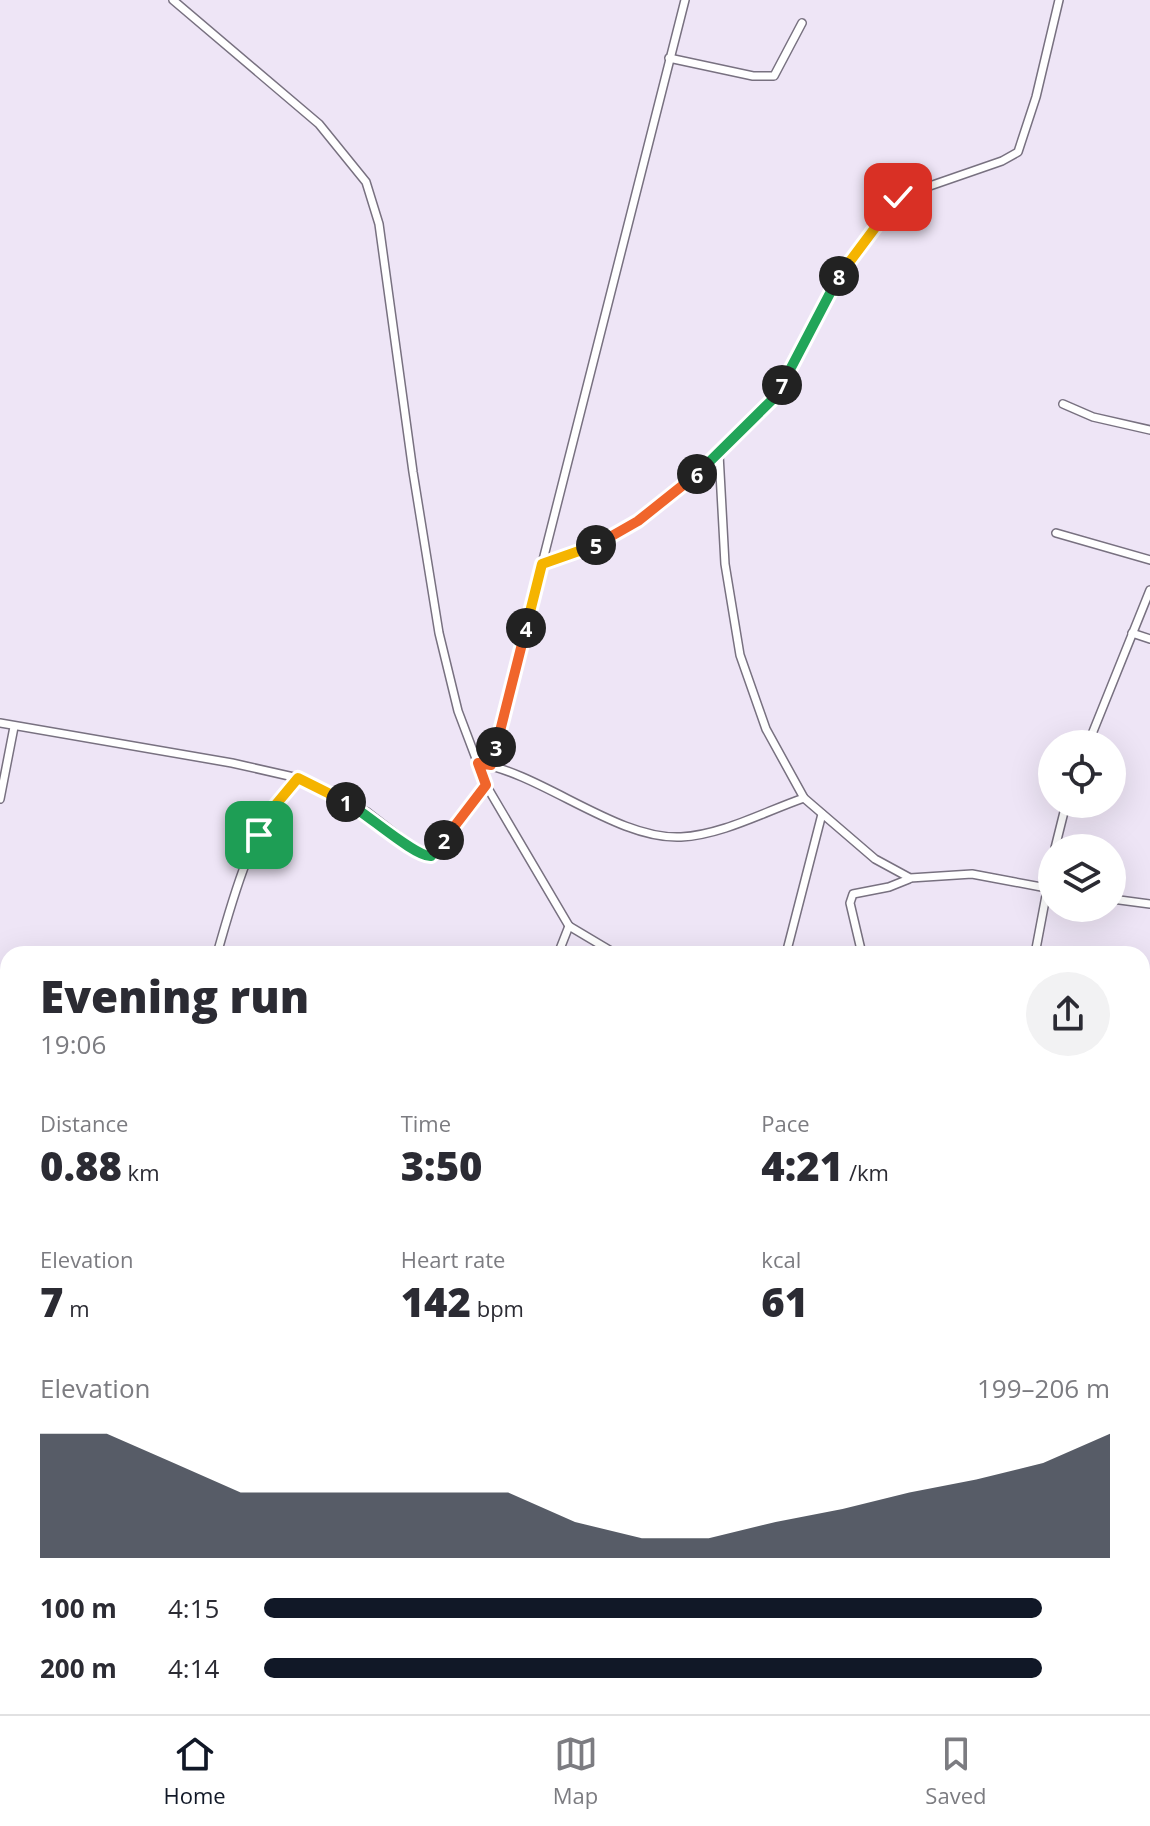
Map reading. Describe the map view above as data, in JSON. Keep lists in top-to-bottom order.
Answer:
{
  "page": {
    "pins": [
      "8",
      "7",
      "6",
      "5",
      "4",
      "3",
      "1",
      "2"
    ],
    "heading": ["Evening run", "19:06"],
    "stats": [
      ["Distance", "0.88 km"],
      ["Time", "3:50"],
      ["Pace", "4:21 /km"],
      ["Elevation", "7 m"],
      ["Heart rate", "142 bpm"],
      ["kcal", "61"]
    ],
    "chart": ["Elevation", "199–206 m"],
    "list": [
      {
        "name": "100 m",
        "note": "4:15"
      },
      {
        "name": "200 m",
        "note": "4:14"
      }
    ],
    "tabs": ["Home", "Map", "Saved"]
  }
}
